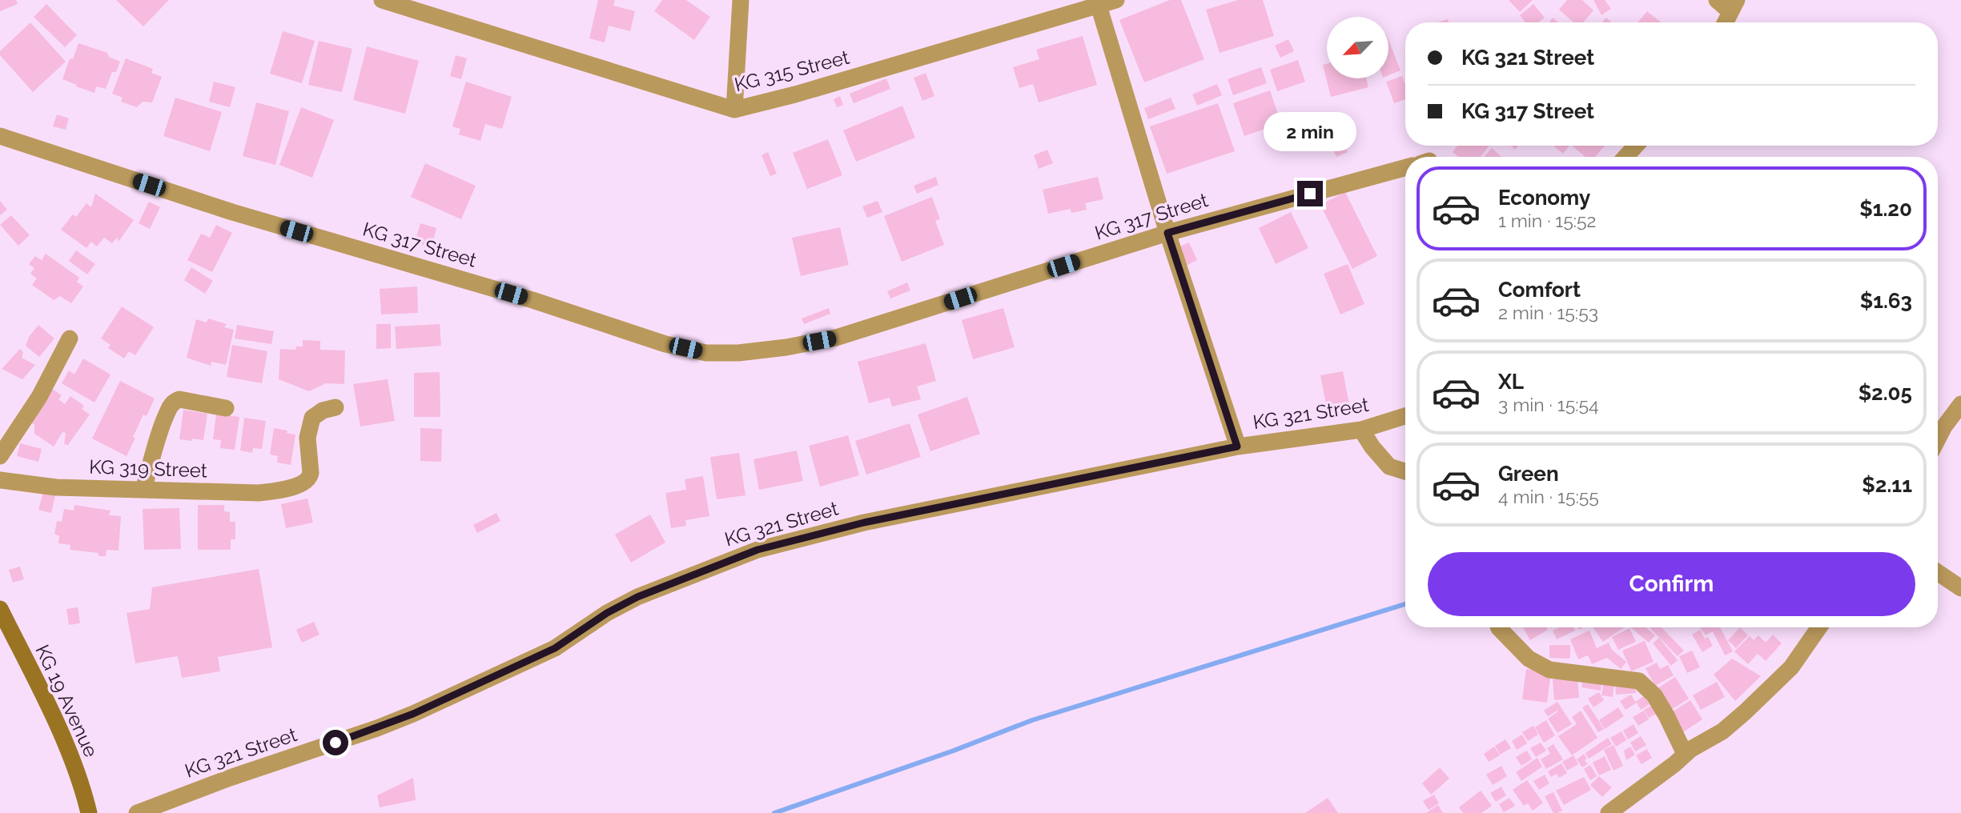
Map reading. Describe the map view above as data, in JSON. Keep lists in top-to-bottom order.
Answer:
{
  "streets": {
    "main road": ["KG 19 Avenue"],
    "street": [
      "KG 315 Street",
      "KG 317 Street",
      "KG 321 Street",
      "KG 319 Street"
    ]
  },
  "north": "bottom left",
  "page": {
    "banner": ["KG 321 Street", "KG 317 Street"],
    "bubble": "2 min",
    "list": [
      {
        "name": "Economy",
        "note": "1 min · 15:52",
        "value": "$1.20"
      },
      {
        "name": "Comfort",
        "note": "2 min · 15:53",
        "value": "$1.63"
      },
      {
        "name": "XL",
        "note": "3 min · 15:54",
        "value": "$2.05"
      },
      {
        "name": "Green",
        "note": "4 min · 15:55",
        "value": "$2.11"
      }
    ],
    "buttons": "Confirm"
  }
}
